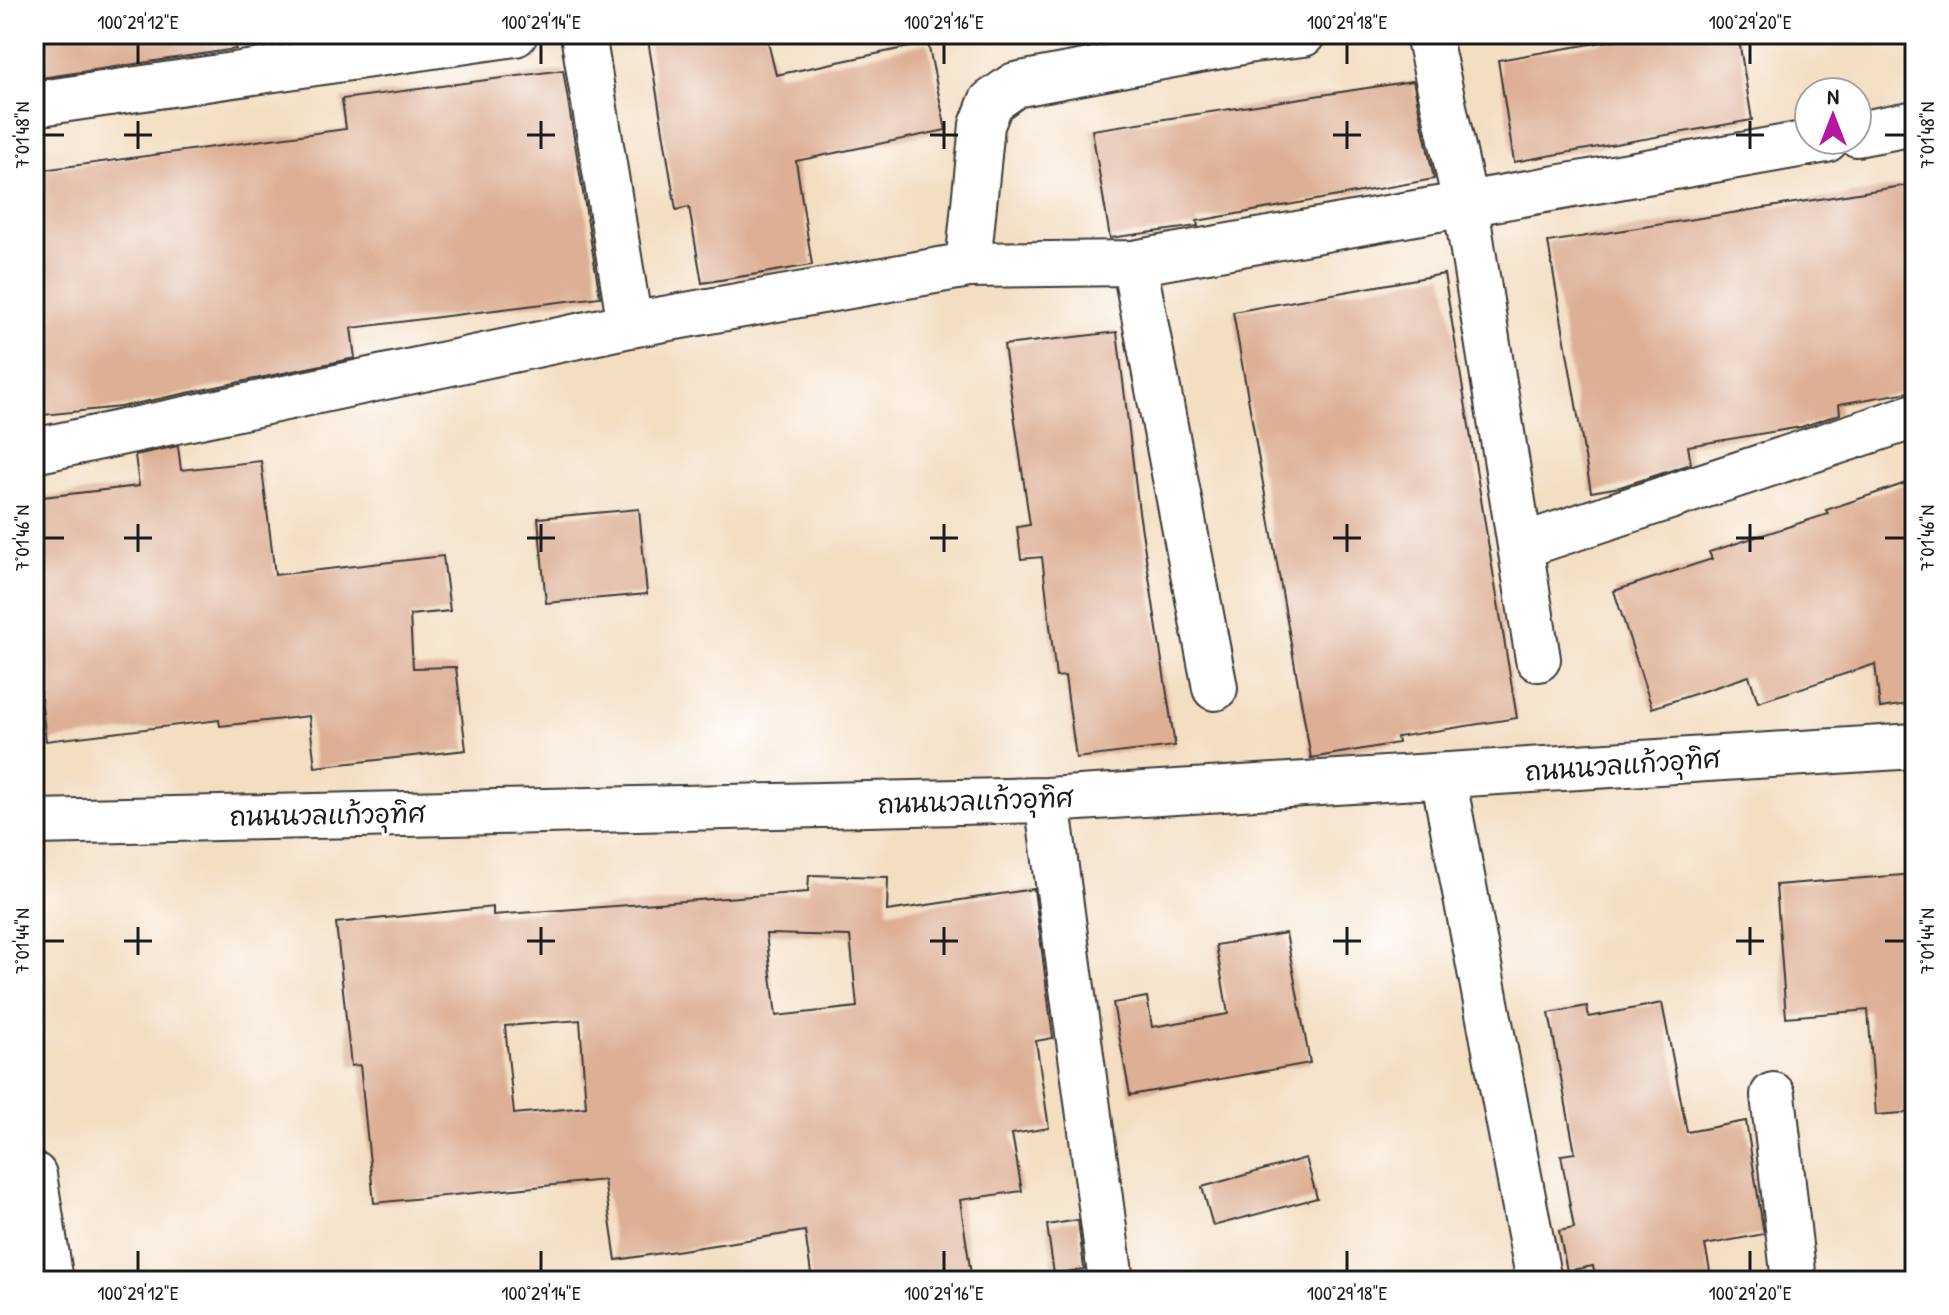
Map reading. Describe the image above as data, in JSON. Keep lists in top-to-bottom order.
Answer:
{
  "streets": {
    "street": ["ถนนนวลแก้วอุทิศ"]
  },
  "north": "top",
  "coordinates": [
    "100°29'12\"E",
    "100°29'14\"E",
    "100°29'16\"E",
    "100°29'18\"E",
    "100°29'20\"E",
    "7°01'48\"N",
    "7°01'46\"N",
    "7°01'44\"N"
  ]
}
